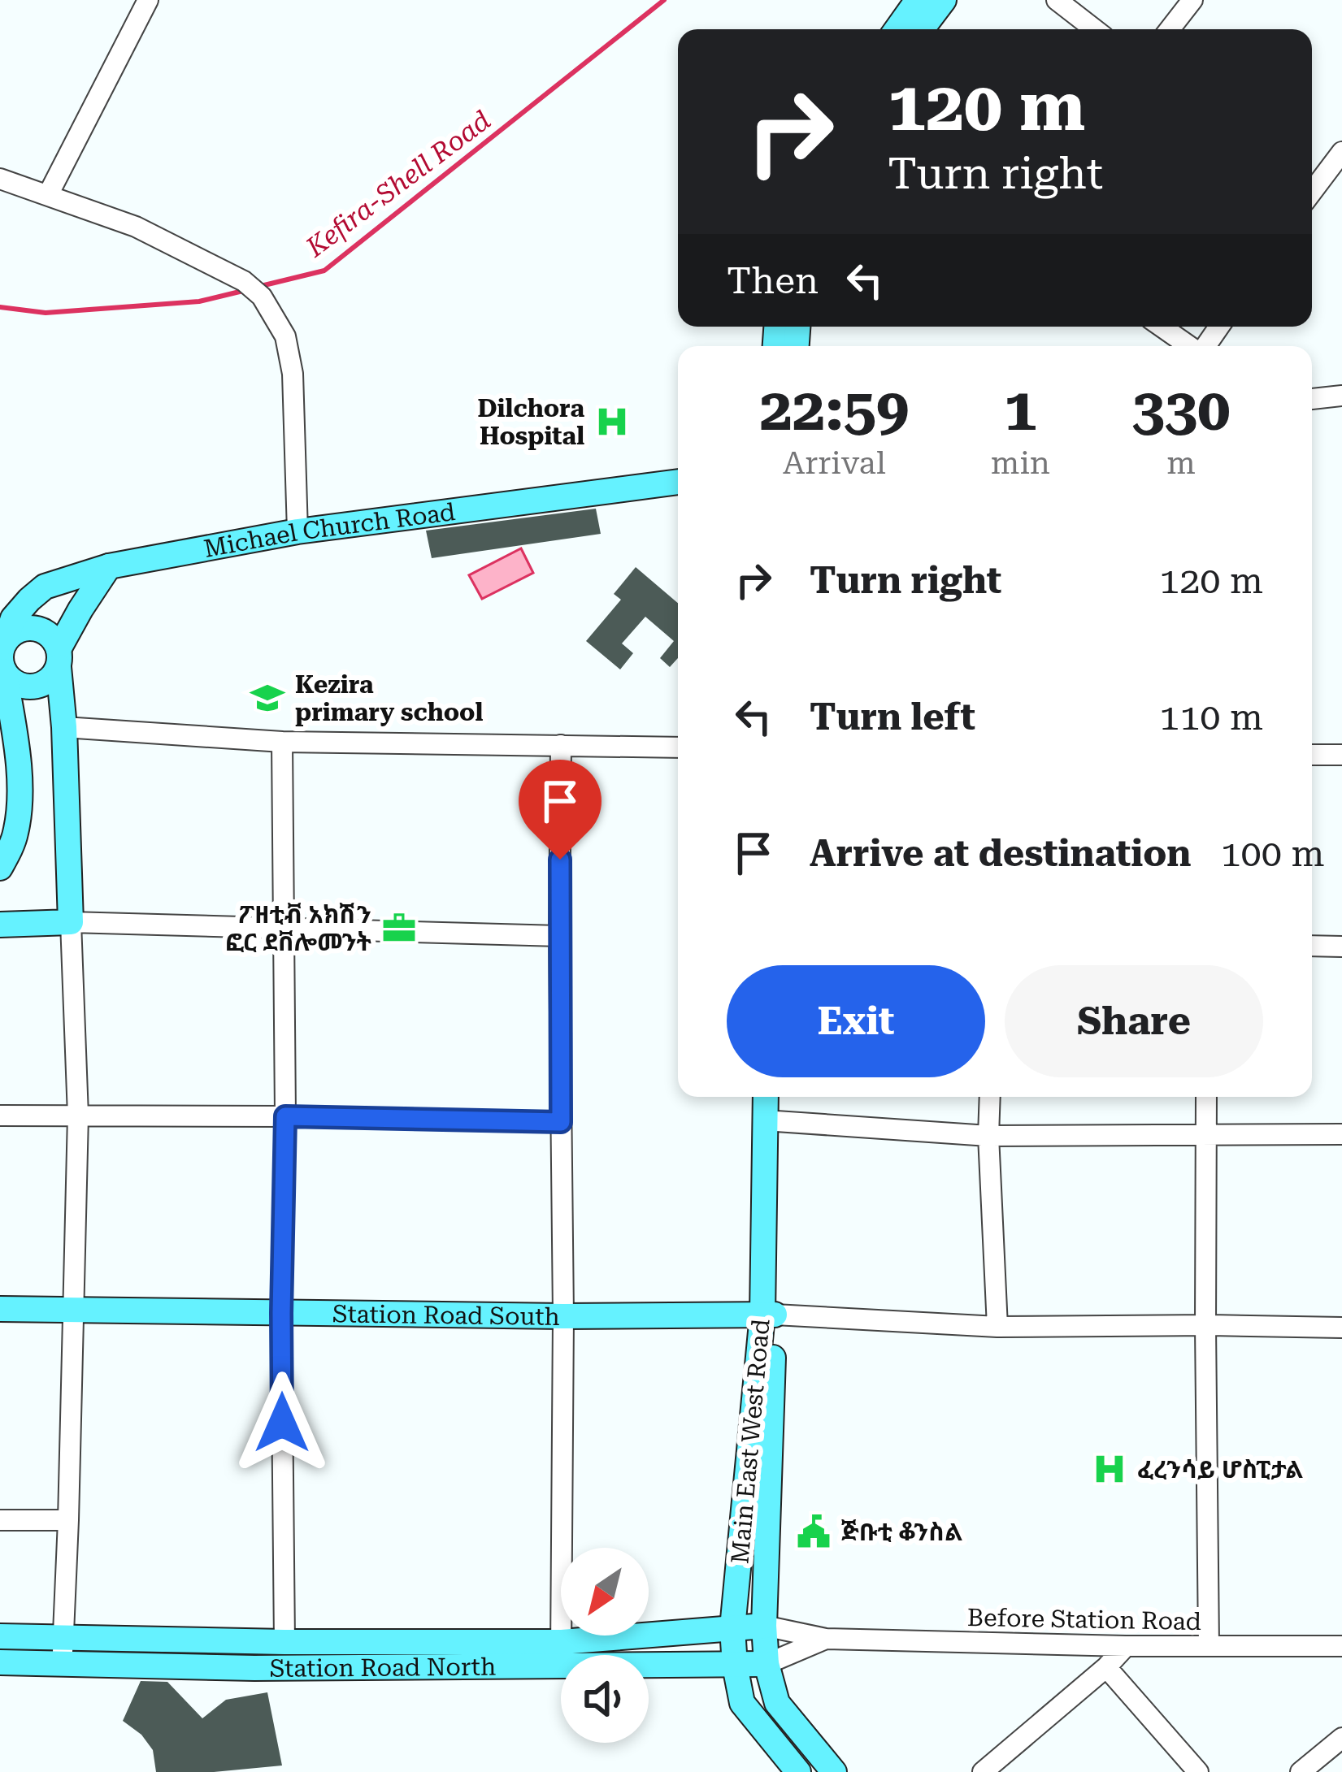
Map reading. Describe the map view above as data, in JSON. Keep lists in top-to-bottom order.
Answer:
{
  "streets": {
    "main road": [
      "Michael Church Road",
      "Station Road South",
      "Main East West Road",
      "Station Road North"
    ],
    "street": ["Before Station Road"]
  },
  "crossings": [
    ["Station Road South", "Main East West Road"],
    ["Main East West Road", "Before Station Road"],
    ["Main East West Road", "Station Road North"],
    ["Before Station Road", "Station Road North"]
  ],
  "water": ["Kefira-Shell Road"],
  "places": {
    "hospital": ["Dilchora Hospital", "ፈረንሳይ ሆስፒታል"],
    "school or university": ["Kezira primary school"],
    "office": ["ፖዘቲቭ አክሽን ፎር ደቨሎመንት"],
    "public building": ["ጅቡቲ ቆንስል"]
  },
  "north": "bottom left",
  "page": {
    "turn": ["120 m", "Turn right"],
    "then": "Then",
    "eta": [
      "22:59",
      "Arrival",
      "1",
      "min",
      "330",
      "m"
    ],
    "list": [
      {
        "name": "Turn right",
        "value": "120 m"
      },
      {
        "name": "Turn left",
        "value": "110 m"
      },
      {
        "name": "Arrive at destination",
        "value": "100 m"
      }
    ],
    "buttons": ["Exit", "Share"]
  }
}
